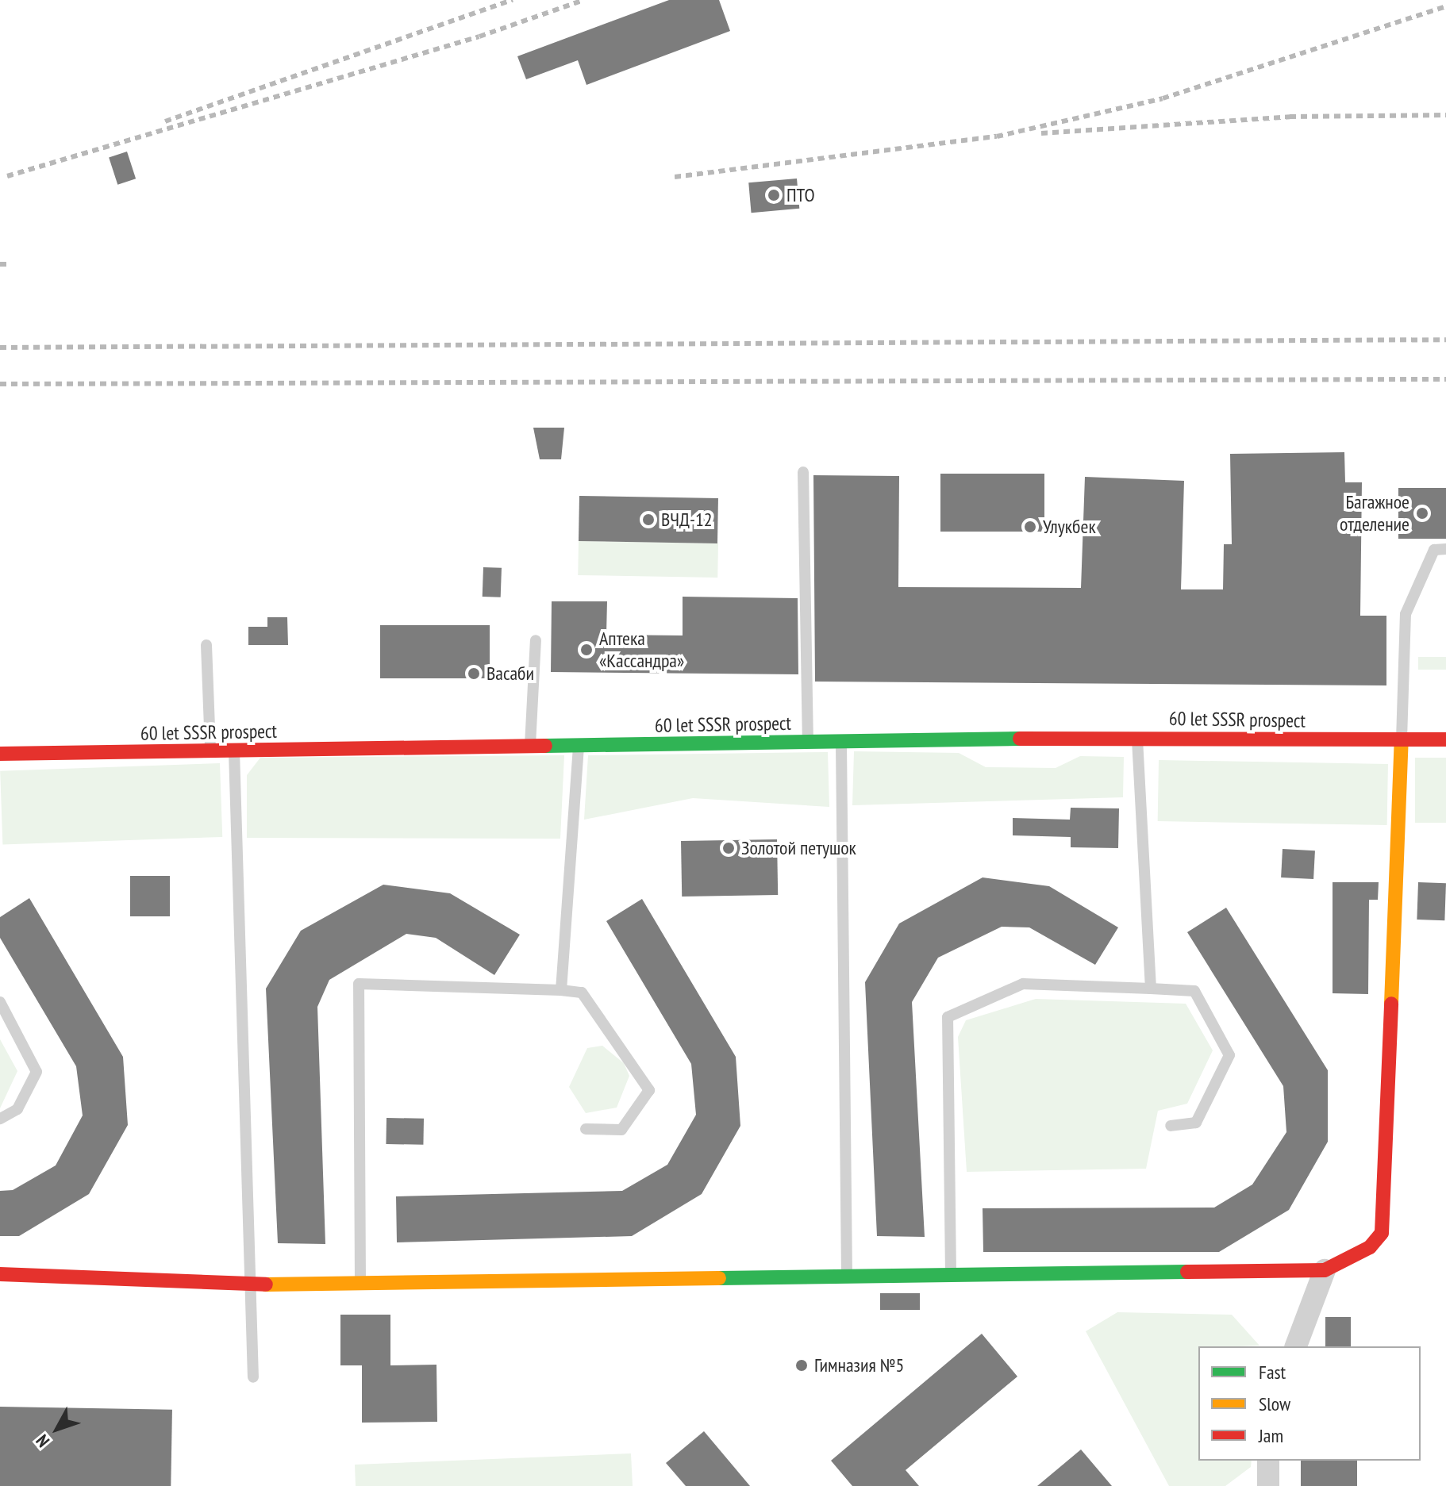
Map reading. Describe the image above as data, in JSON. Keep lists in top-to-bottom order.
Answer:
{
  "streets": {
    "street": ["60 let SSSR prospect"]
  },
  "places": [
    "ПТО",
    "Багажное отделение",
    "ВЧД-12",
    "Улукбек",
    "Аптека «Кассандра»",
    "Васаби",
    "Золотой петушок",
    "Гимназия №5"
  ],
  "legend": ["Fast", "Slow", "Jam"],
  "north": "bottom left"
}
